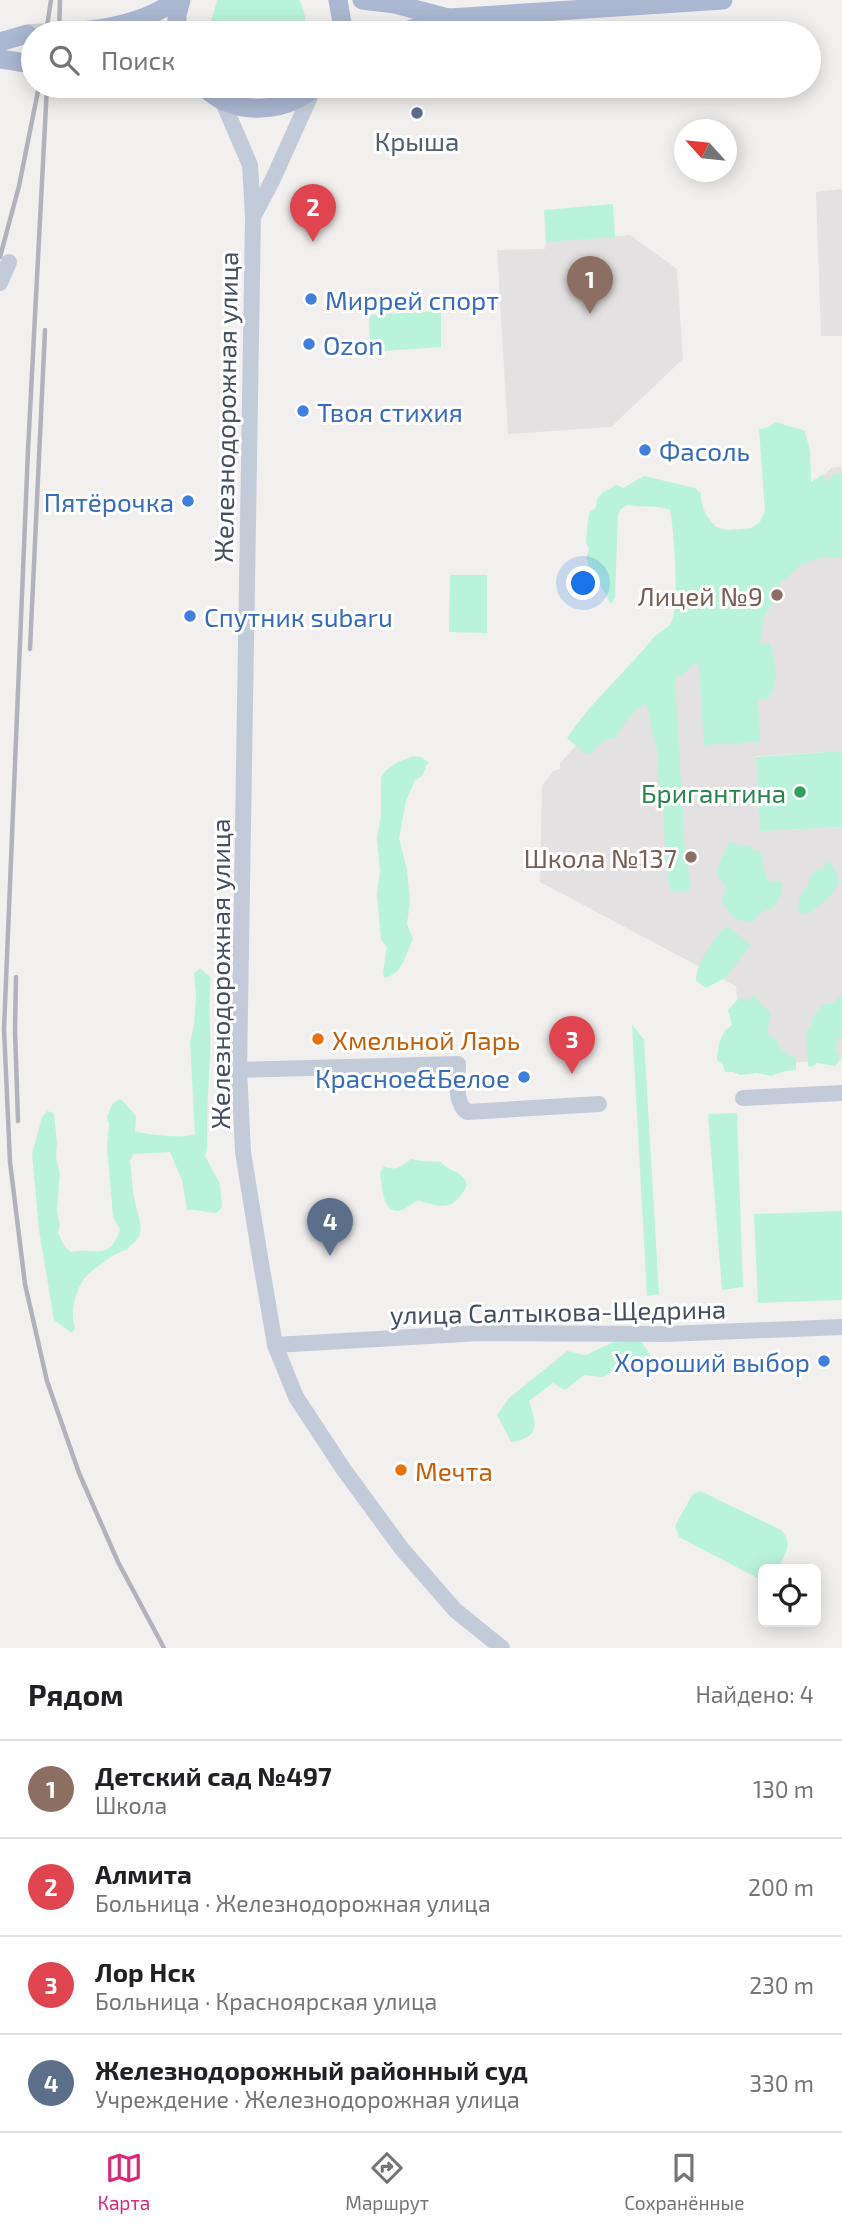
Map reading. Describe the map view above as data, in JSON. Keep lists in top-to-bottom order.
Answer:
{
  "streets": {
    "street": ["Железнодорожная улица", "улица Салтыкова-Щедрина"]
  },
  "crossings": [
    ["Железнодорожная улица", "улица Салтыкова-Щедрина"]
  ],
  "places": [
    "Крыша",
    "Миррей спорт",
    "Ozon",
    "Твоя стихия",
    "Фасоль",
    "Пятёрочка",
    "Лицей №9",
    "Спутник subaru",
    "Бригантина",
    "Школа №137",
    "Хмельной Ларь",
    "Красное&Белое",
    "Хороший выбор",
    "Мечта"
  ],
  "north": "top left",
  "page": {
    "search": "Поиск",
    "pins": [
      "2",
      "1",
      "3",
      "4"
    ],
    "heading": ["Рядом", "Найдено: 4"],
    "list": [
      {
        "mark": "1",
        "name": "Детский сад №497",
        "note": "Школа",
        "value": "130 m"
      },
      {
        "mark": "2",
        "name": "Алмита",
        "note": "Больница · Железнодорожная улица",
        "value": "200 m"
      },
      {
        "mark": "3",
        "name": "Лор Нск",
        "note": "Больница · Красноярская улица",
        "value": "230 m"
      },
      {
        "mark": "4",
        "name": "Железнодорожный районный суд",
        "note": "Учреждение · Железнодорожная улица",
        "value": "330 m"
      }
    ],
    "nav": ["Карта", "Маршрут", "Сохранённые"]
  }
}
